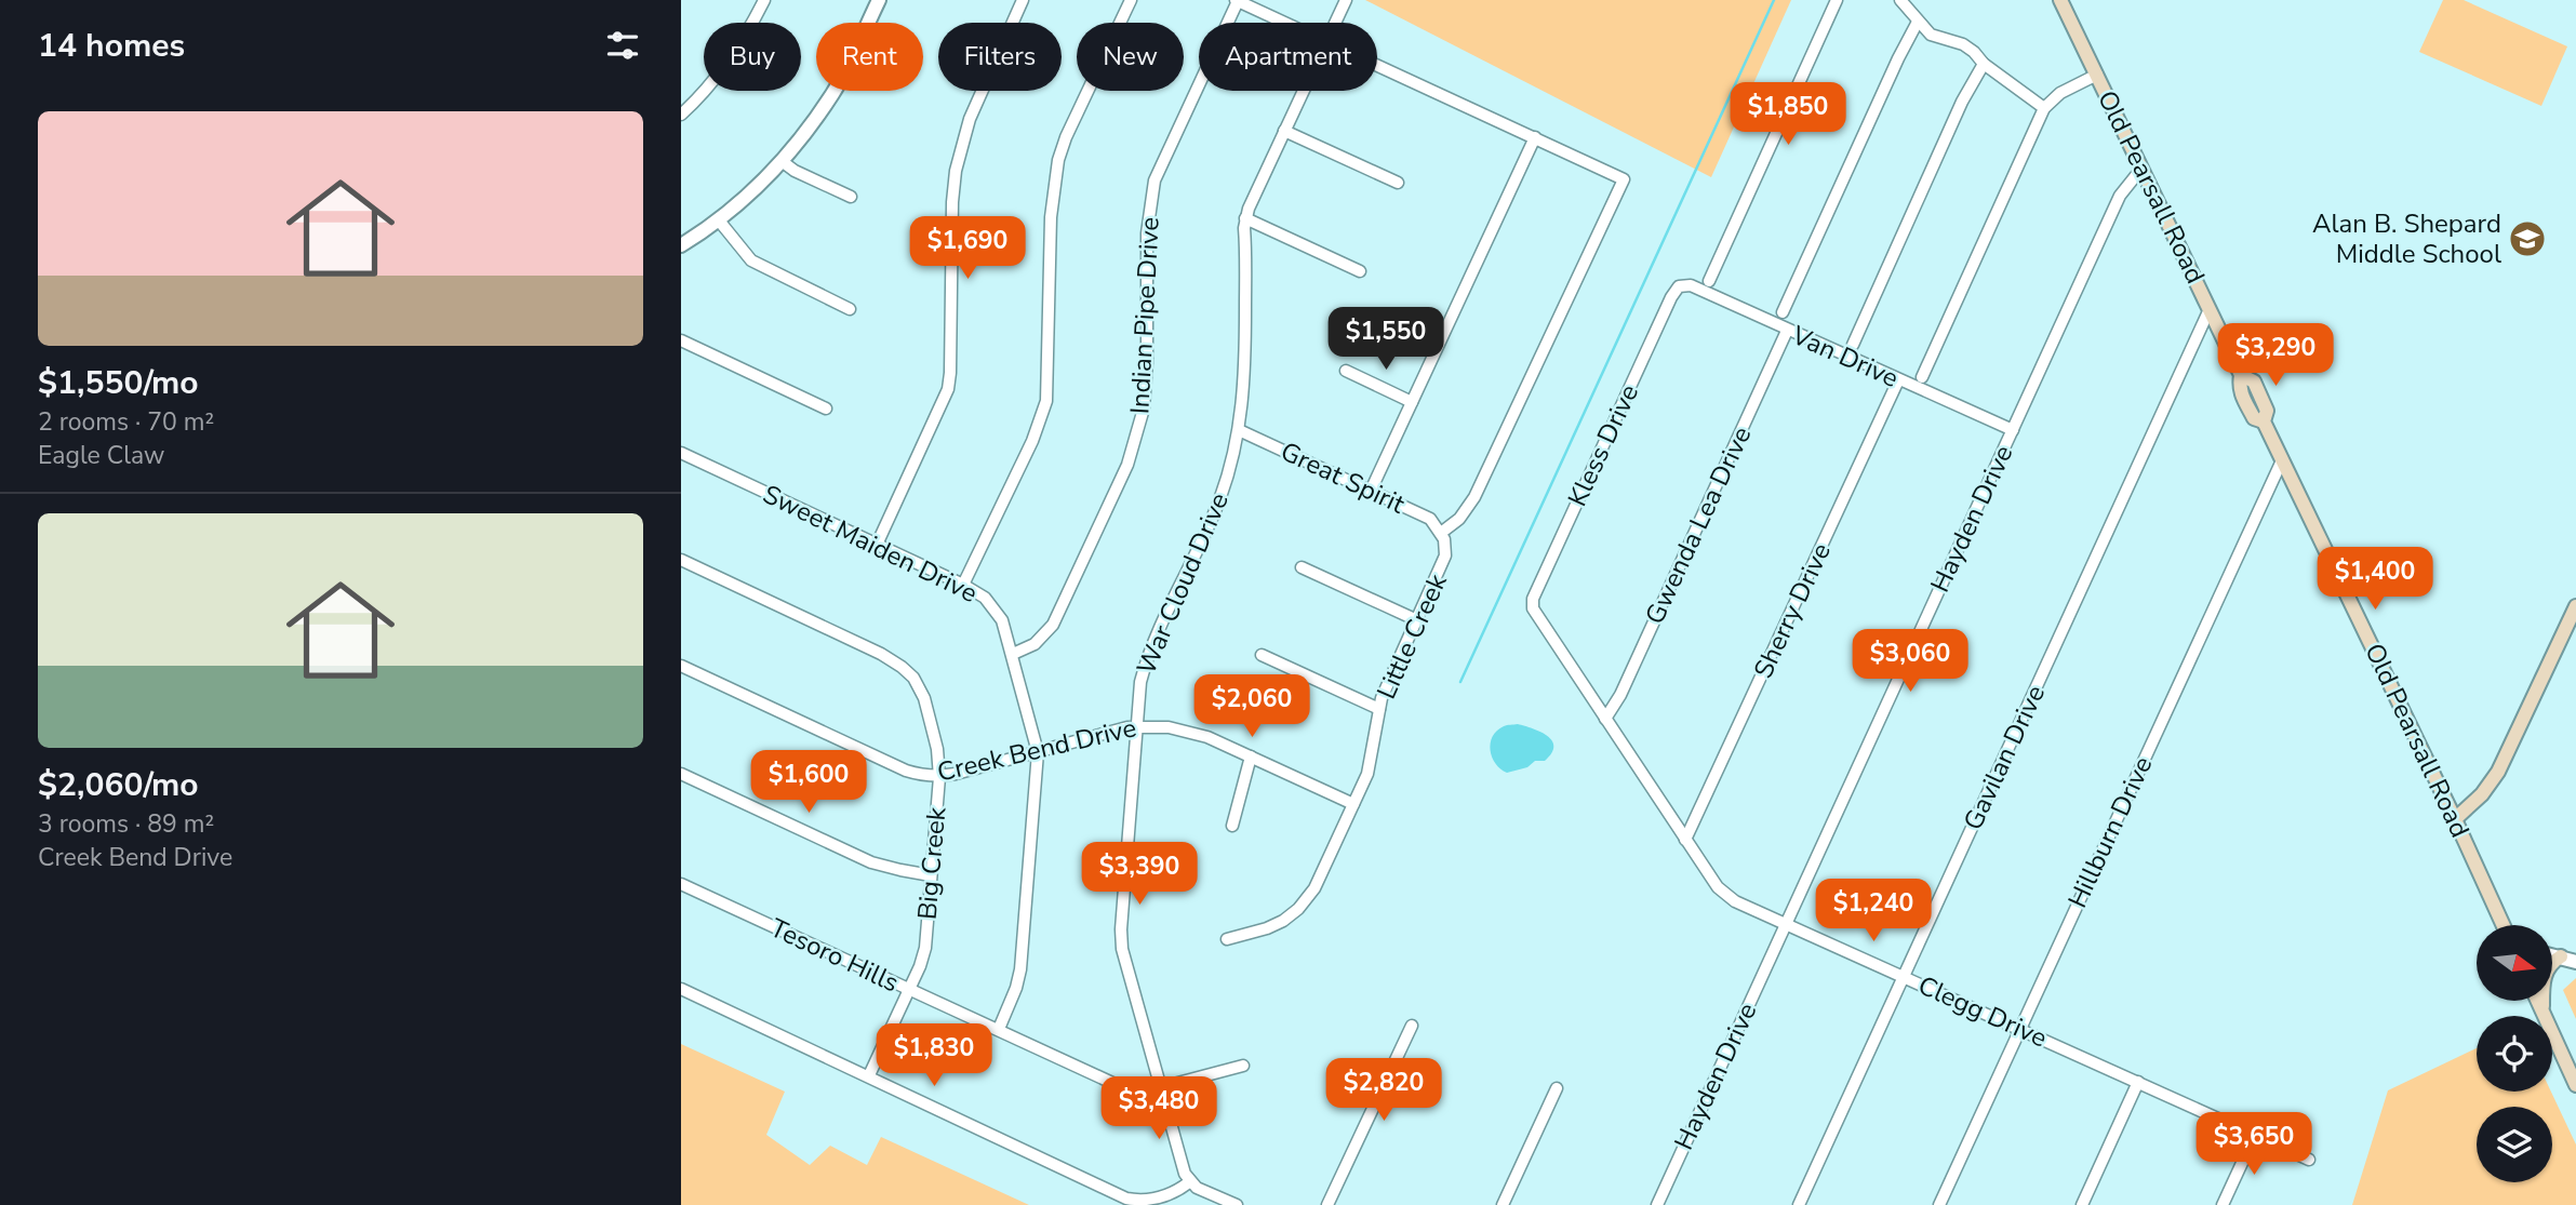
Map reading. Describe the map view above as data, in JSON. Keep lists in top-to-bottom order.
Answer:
{
  "streets": {
    "main road": ["Old Pearsall Road"],
    "street": [
      "Indian Pipe Drive",
      "Van Drive",
      "Kless Drive",
      "Great Spirit",
      "Hayden Drive",
      "Gwenda Lea Drive",
      "Sweet Maiden Drive",
      "War Cloud Drive",
      "Sherry Drive",
      "Little Creek",
      "Creek Bend Drive",
      "Gavilan Drive",
      "Hillburn Drive",
      "Big Creek",
      "Tesoro Hills",
      "Clegg Drive"
    ]
  },
  "crossings": [
    ["Old Pearsall Road", "Hayden Drive"],
    ["Old Pearsall Road", "Gavilan Drive"],
    ["Old Pearsall Road", "Hillburn Drive"],
    ["Indian Pipe Drive", "Sweet Maiden Drive"],
    ["Van Drive", "Kless Drive"],
    ["Van Drive", "Hayden Drive"],
    ["Van Drive", "Gwenda Lea Drive"],
    ["Van Drive", "Sherry Drive"],
    ["Kless Drive", "Clegg Drive"],
    ["Great Spirit", "War Cloud Drive"],
    ["Great Spirit", "Little Creek"],
    ["Hayden Drive", "Clegg Drive"],
    ["Gwenda Lea Drive", "Clegg Drive"],
    ["Sweet Maiden Drive", "Creek Bend Drive"],
    ["Sweet Maiden Drive", "Tesoro Hills"],
    ["War Cloud Drive", "Creek Bend Drive"],
    ["War Cloud Drive", "Tesoro Hills"],
    ["Sherry Drive", "Clegg Drive"],
    ["Little Creek", "Creek Bend Drive"],
    ["Creek Bend Drive", "Big Creek"],
    ["Gavilan Drive", "Clegg Drive"],
    ["Hillburn Drive", "Clegg Drive"],
    ["Big Creek", "Tesoro Hills"]
  ],
  "places": {
    "school or university": ["Alan B. Shepard Middle School"]
  },
  "north": "right",
  "page": {
    "heading": "14 homes",
    "chip": [
      "Buy",
      "Rent",
      "Filters",
      "New",
      "Apartment"
    ],
    "price": [
      "$1,850",
      "$1,690",
      "$1,550",
      "$3,290",
      "$1,400",
      "$3,060",
      "$2,060",
      "$1,600",
      "$3,390",
      "$1,240",
      "$1,830",
      "$2,820",
      "$3,480",
      "$3,650"
    ],
    "list": [
      {
        "name": "$1,550/mo",
        "note": "2 rooms · 70 m² · Eagle Claw"
      },
      {
        "name": "$2,060/mo",
        "note": "3 rooms · 89 m² · Creek Bend Drive"
      }
    ]
  }
}
